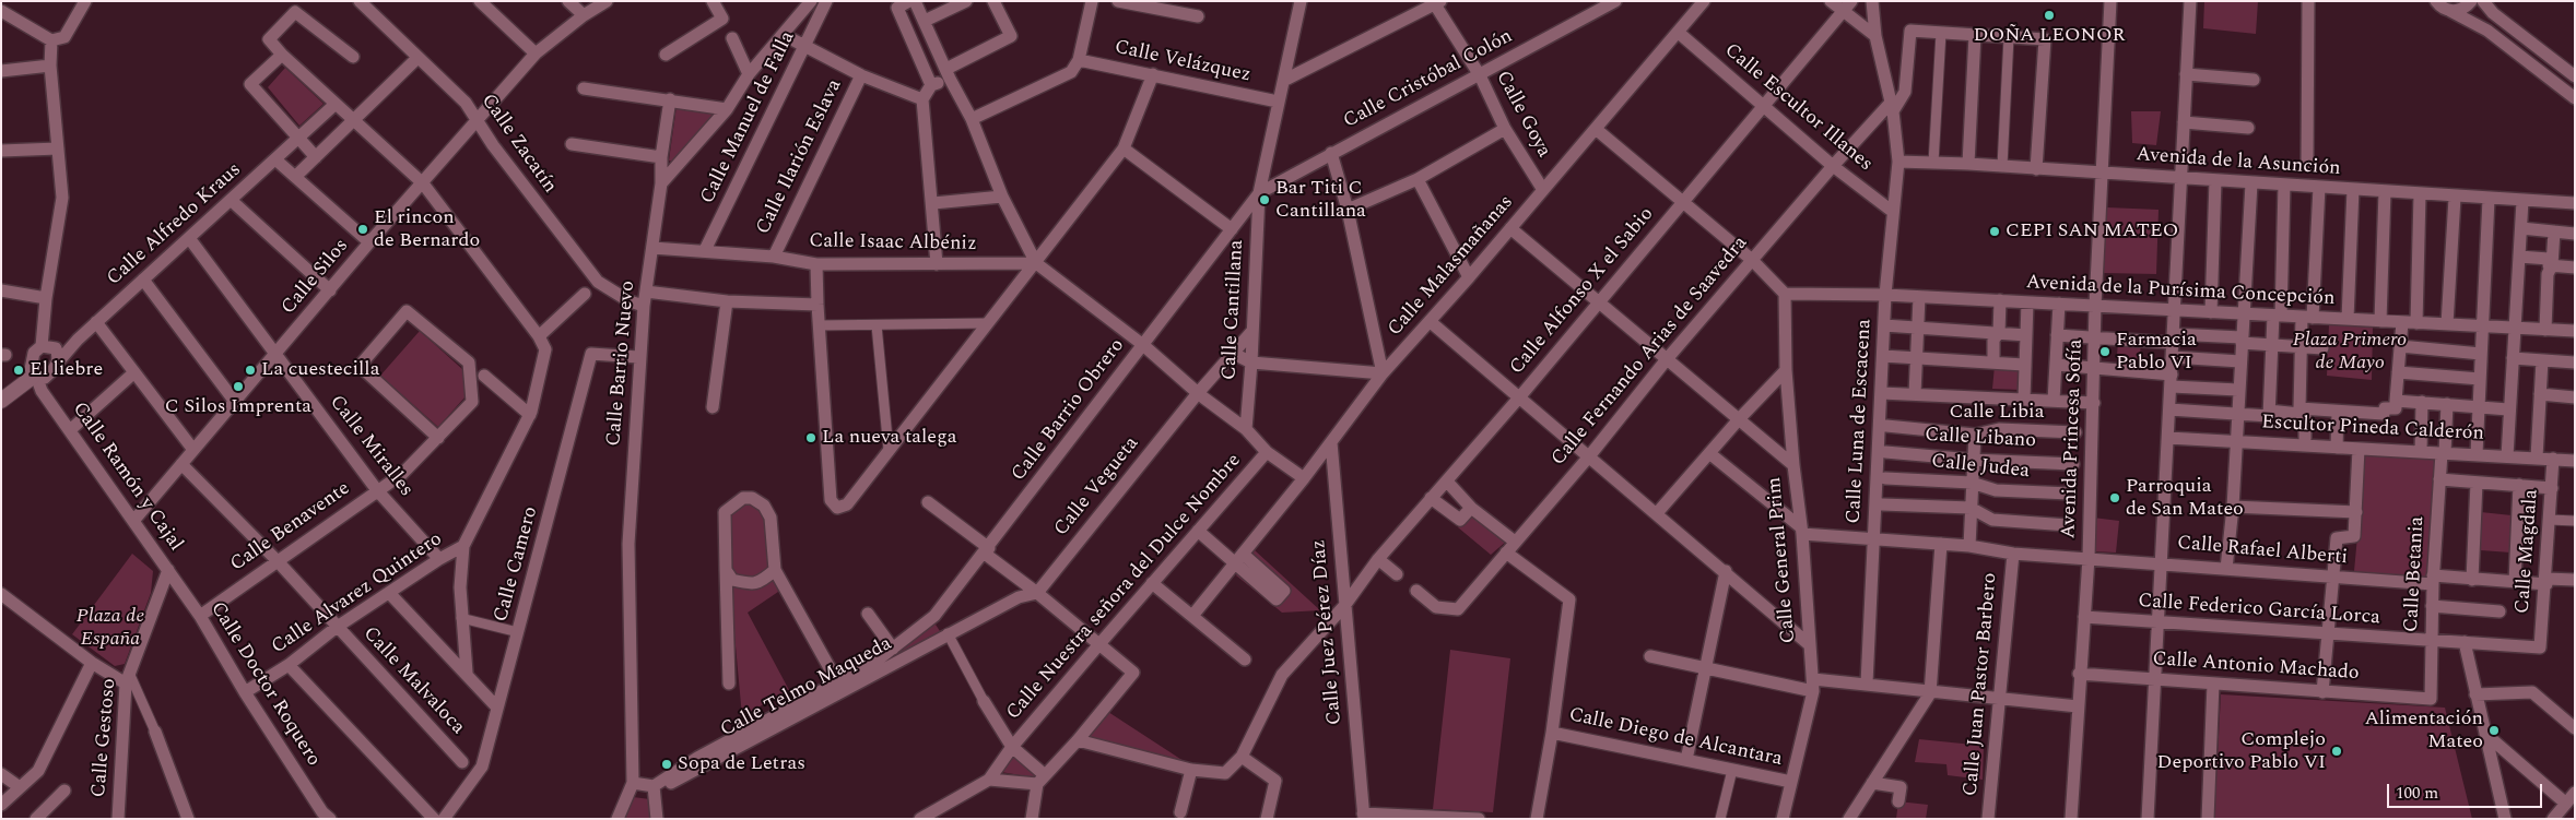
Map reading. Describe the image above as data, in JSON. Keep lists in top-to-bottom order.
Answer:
{
  "streets": {
    "street": [
      "Calle Velázquez",
      "Calle Cristóbal Colón",
      "Calle Escultor Illanes",
      "Calle Goya",
      "Calle Manuel de Falla",
      "Calle Zacatín",
      "Calle Ilarión Eslava",
      "Avenida de la Asunción",
      "Calle Alfredo Kraus",
      "Calle Isaac Albéniz",
      "Calle Malasmañanas",
      "Calle Silos",
      "Calle Alfonso X el Sabio",
      "Avenida de la Purísima Concepción",
      "Calle Cantillana",
      "Calle Fernando Arias de Saavedra",
      "Calle Barrio Nuevo",
      "Calle Barrio Obrero",
      "Calle Libia",
      "Calle Luna de Escacena",
      "Escultor Pineda Calderón",
      "Calle Libano",
      "Avenida Princesa Sofía",
      "Calle Miralles",
      "Calle Judea",
      "Calle Ramón y Cajal",
      "Calle Vegueta",
      "Calle Benavente",
      "Calle Rafael Alberti",
      "Calle Magdala",
      "Calle General Prim",
      "Calle Camero",
      "Calle Betania",
      "Calle Nuestra señora del Dulce Nombre",
      "Calle Alvarez Quintero",
      "Calle Federico García Lorca",
      "Calle Juez Pérez Díaz",
      "Calle Antonio Machado",
      "Calle Malvaloca",
      "Calle Doctor Roquero",
      "Calle Juan Pastor Barbero",
      "Calle Telmo Maqueda",
      "Calle Gestoso",
      "Calle Diego de Alcantara"
    ]
  },
  "crossings": [
    ["Calle Velázquez", "Calle Cantillana"],
    ["Calle Cristóbal Colón", "Calle Goya"],
    ["Calle Cristóbal Colón", "Calle Cantillana"],
    ["Calle Cristóbal Colón", "Calle Barrio Obrero"],
    ["Calle Escultor Illanes", "Calle Malasmañanas"],
    ["Calle Escultor Illanes", "Calle Alfonso X el Sabio"],
    ["Calle Escultor Illanes", "Calle Fernando Arias de Saavedra"],
    ["Calle Escultor Illanes", "Calle Luna de Escacena"],
    ["Calle Goya", "Calle Malasmañanas"],
    ["Calle Manuel de Falla", "Calle Isaac Albéniz"],
    ["Calle Zacatín", "Calle Silos"],
    ["Calle Zacatín", "Calle Barrio Nuevo"],
    ["Calle Ilarión Eslava", "Calle Isaac Albéniz"],
    ["Avenida de la Asunción", "Calle Luna de Escacena"],
    ["Avenida de la Asunción", "Avenida Princesa Sofía"],
    ["Calle Alfredo Kraus", "Calle Miralles"],
    ["Calle Isaac Albéniz", "Calle Barrio Nuevo"],
    ["Calle Malasmañanas", "Calle Juez Pérez Díaz"],
    ["Calle Silos", "Calle Miralles"],
    ["Calle Silos", "Calle Ramón y Cajal"],
    ["Calle Silos", "Calle Malvaloca"],
    ["Calle Alfonso X el Sabio", "Calle Juez Pérez Díaz"],
    ["Avenida de la Purísima Concepción", "Calle Luna de Escacena"],
    ["Avenida de la Purísima Concepción", "Avenida Princesa Sofía"],
    ["Avenida de la Purísima Concepción", "Calle General Prim"],
    ["Calle Cantillana", "Calle Barrio Obrero"],
    ["Calle Cantillana", "Calle Vegueta"],
    ["Calle Fernando Arias de Saavedra", "Calle Luna de Escacena"],
    ["Calle Barrio Nuevo", "Calle Camero"],
    ["Calle Barrio Obrero", "Calle Telmo Maqueda"],
    ["Calle Luna de Escacena", "Calle Rafael Alberti"],
    ["Escultor Pineda Calderón", "Calle Magdala"],
    ["Escultor Pineda Calderón", "Calle Betania"],
    ["Avenida Princesa Sofía", "Calle Rafael Alberti"],
    ["Avenida Princesa Sofía", "Calle Federico García Lorca"],
    ["Avenida Princesa Sofía", "Calle Antonio Machado"],
    ["Calle Miralles", "Calle Benavente"],
    ["Calle Miralles", "Calle Alvarez Quintero"],
    ["Calle Ramón y Cajal", "Calle Doctor Roquero"],
    ["Calle Ramón y Cajal", "Calle Gestoso"],
    ["Calle Benavente", "Calle Malvaloca"],
    ["Calle Benavente", "Calle Doctor Roquero"],
    ["Calle Rafael Alberti", "Calle Magdala"],
    ["Calle Rafael Alberti", "Calle General Prim"],
    ["Calle Rafael Alberti", "Calle Betania"],
    ["Calle Rafael Alberti", "Calle Juan Pastor Barbero"],
    ["Calle Magdala", "Calle Federico García Lorca"],
    ["Calle General Prim", "Calle Diego de Alcantara"],
    ["Calle Betania", "Calle Federico García Lorca"],
    ["Calle Betania", "Calle Antonio Machado"],
    ["Calle Alvarez Quintero", "Calle Malvaloca"],
    ["Calle Alvarez Quintero", "Calle Doctor Roquero"],
    ["Calle Doctor Roquero", "Calle Gestoso"]
  ],
  "parks": ["Plaza Primero de Mayo", "Plaza de España"],
  "places": [
    "DOÑA LEONOR",
    "Bar Titi C Cantillana",
    "El rincon de Bernardo",
    "CEPI SAN MATEO",
    "Farmacia Pablo VI",
    "El liebre",
    "La cuestecilla",
    "C Silos Imprenta",
    "La nueva talega",
    "Parroquia de San Mateo",
    "Alimentación Mateo",
    "Complejo Deportivo Pablo VI",
    "Sopa de Letras"
  ],
  "scale_bar": "100 m"
}
